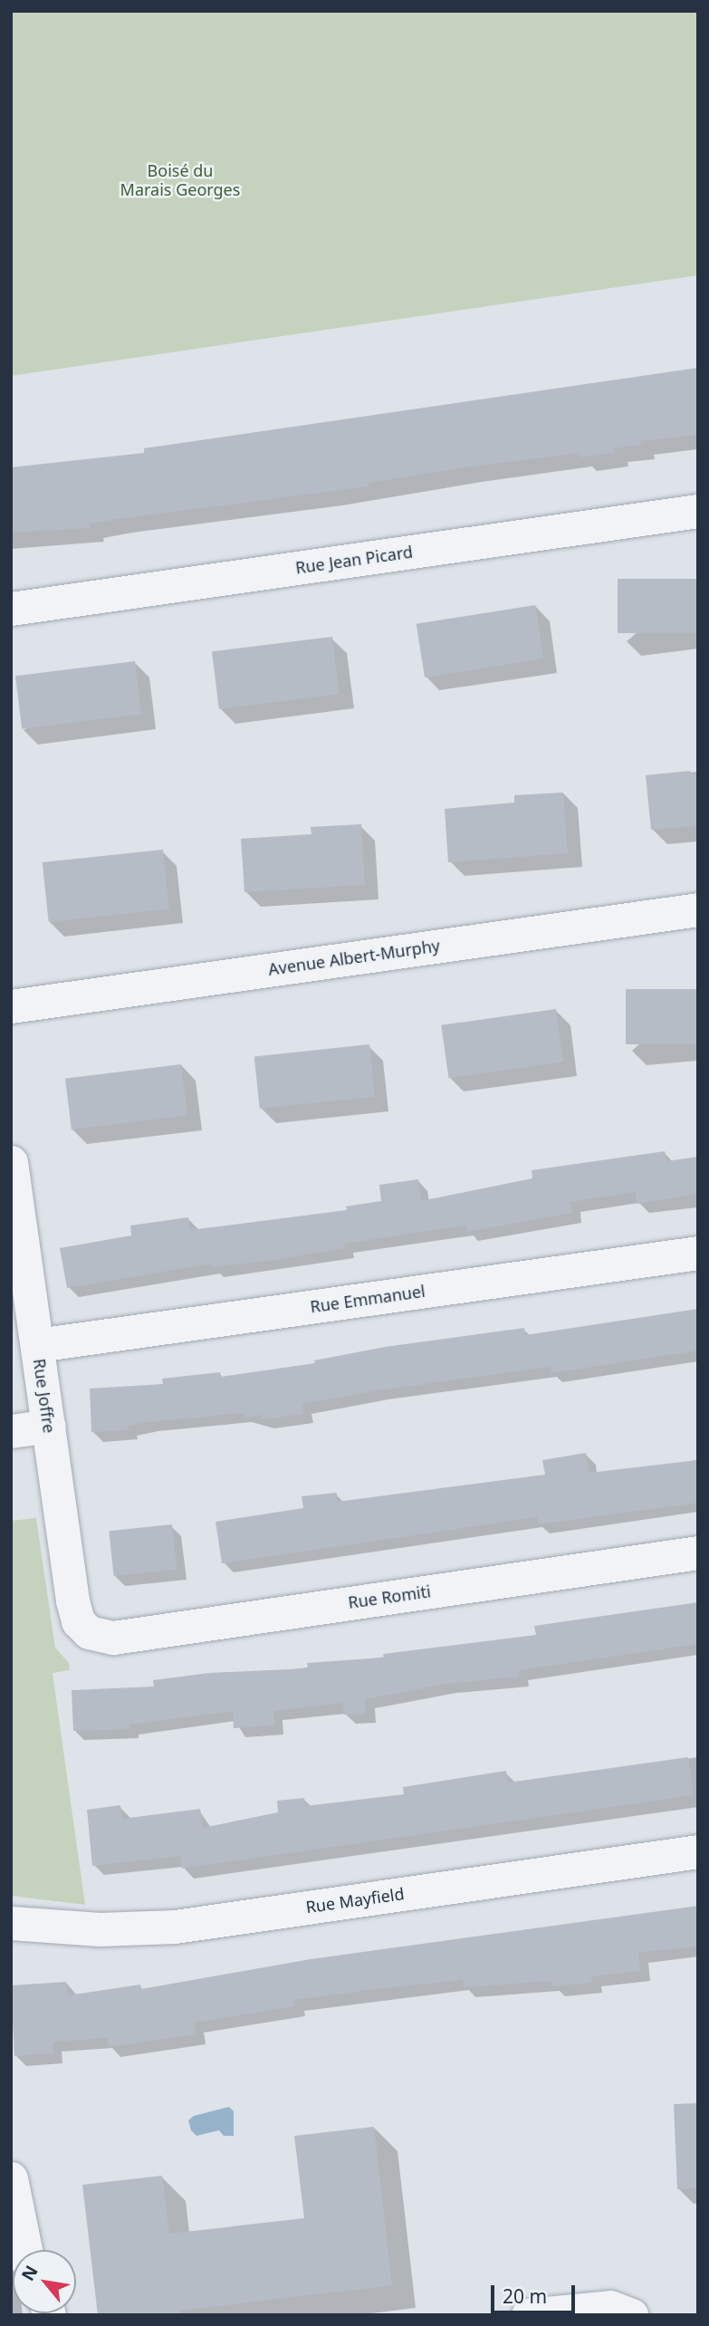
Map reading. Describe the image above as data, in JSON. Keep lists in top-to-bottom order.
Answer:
{
  "streets": {
    "street": [
      "Rue Jean Picard",
      "Avenue Albert-Murphy",
      "Rue Emmanuel",
      "Rue Joffre",
      "Rue Romiti",
      "Rue Mayfield"
    ]
  },
  "crossings": [
    ["Rue Emmanuel", "Rue Joffre"],
    ["Rue Joffre", "Rue Romiti"]
  ],
  "parks": ["Boisé du Marais Georges"],
  "scale_bar": "20 m",
  "north": "top left"
}
